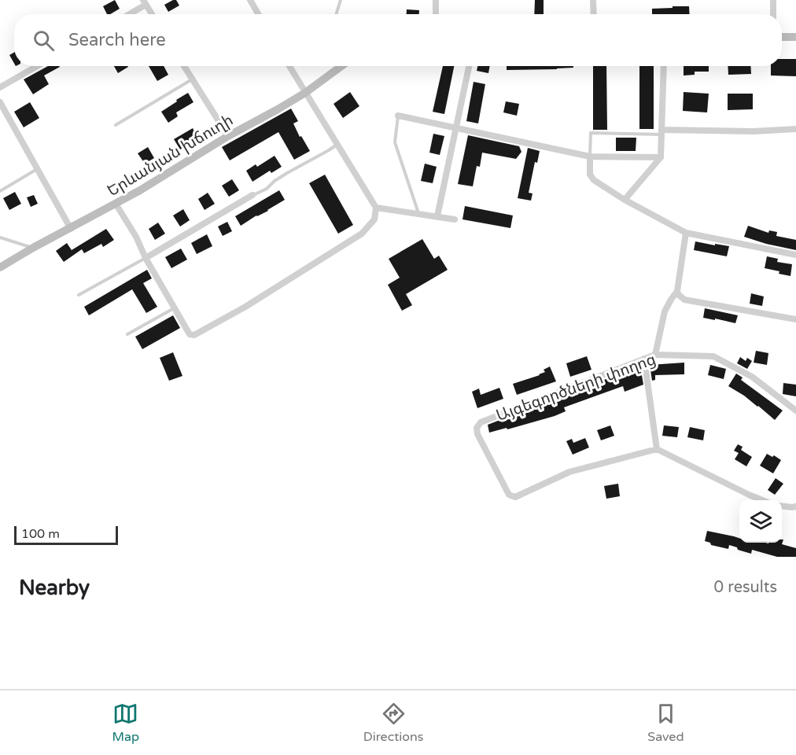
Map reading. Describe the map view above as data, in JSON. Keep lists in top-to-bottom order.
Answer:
{
  "streets": {
    "main road": ["Երևանյան խճուղի"],
    "street": ["Այգեգործների փողոց"]
  },
  "scale_bar": "100 m",
  "page": {
    "search": "Search here",
    "scale": "100 m",
    "heading": ["Nearby", "0 results"],
    "nav": ["Map", "Directions", "Saved"]
  }
}
